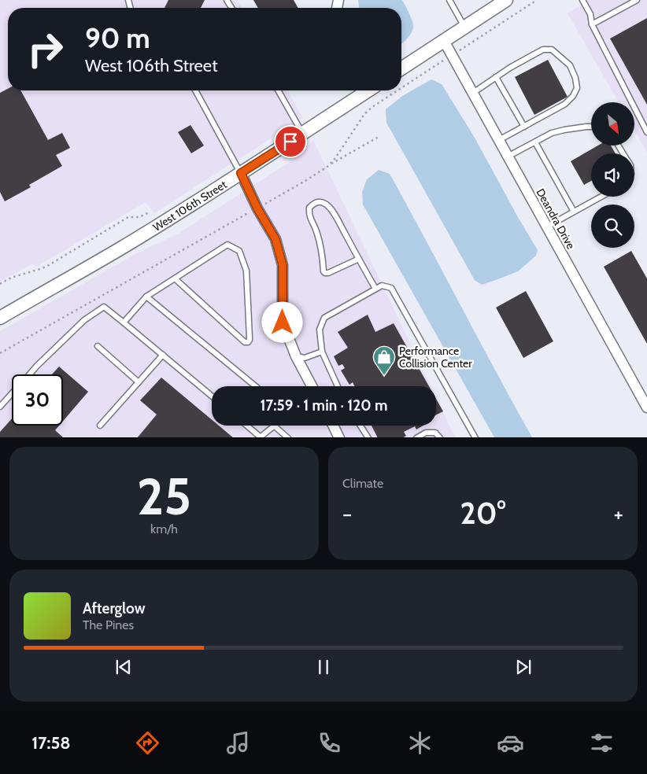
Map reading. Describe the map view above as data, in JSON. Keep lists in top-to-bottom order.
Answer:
{
  "streets": {
    "street": ["West 106th Street", "Deandra Drive"]
  },
  "places": {
    "shop": ["Performance Collision Center"]
  },
  "north": "bottom right",
  "page": {
    "turn": ["90 m", "West 106th Street"],
    "limit": "30",
    "trip": "17:59 · 1 min · 120 m",
    "tile": [
      ["25", "km/h"],
      "Climate"
    ],
    "heat": ["−", "20°", "+"],
    "song": ["Afterglow", "The Pines"],
    "tabs": "17:58"
  }
}
